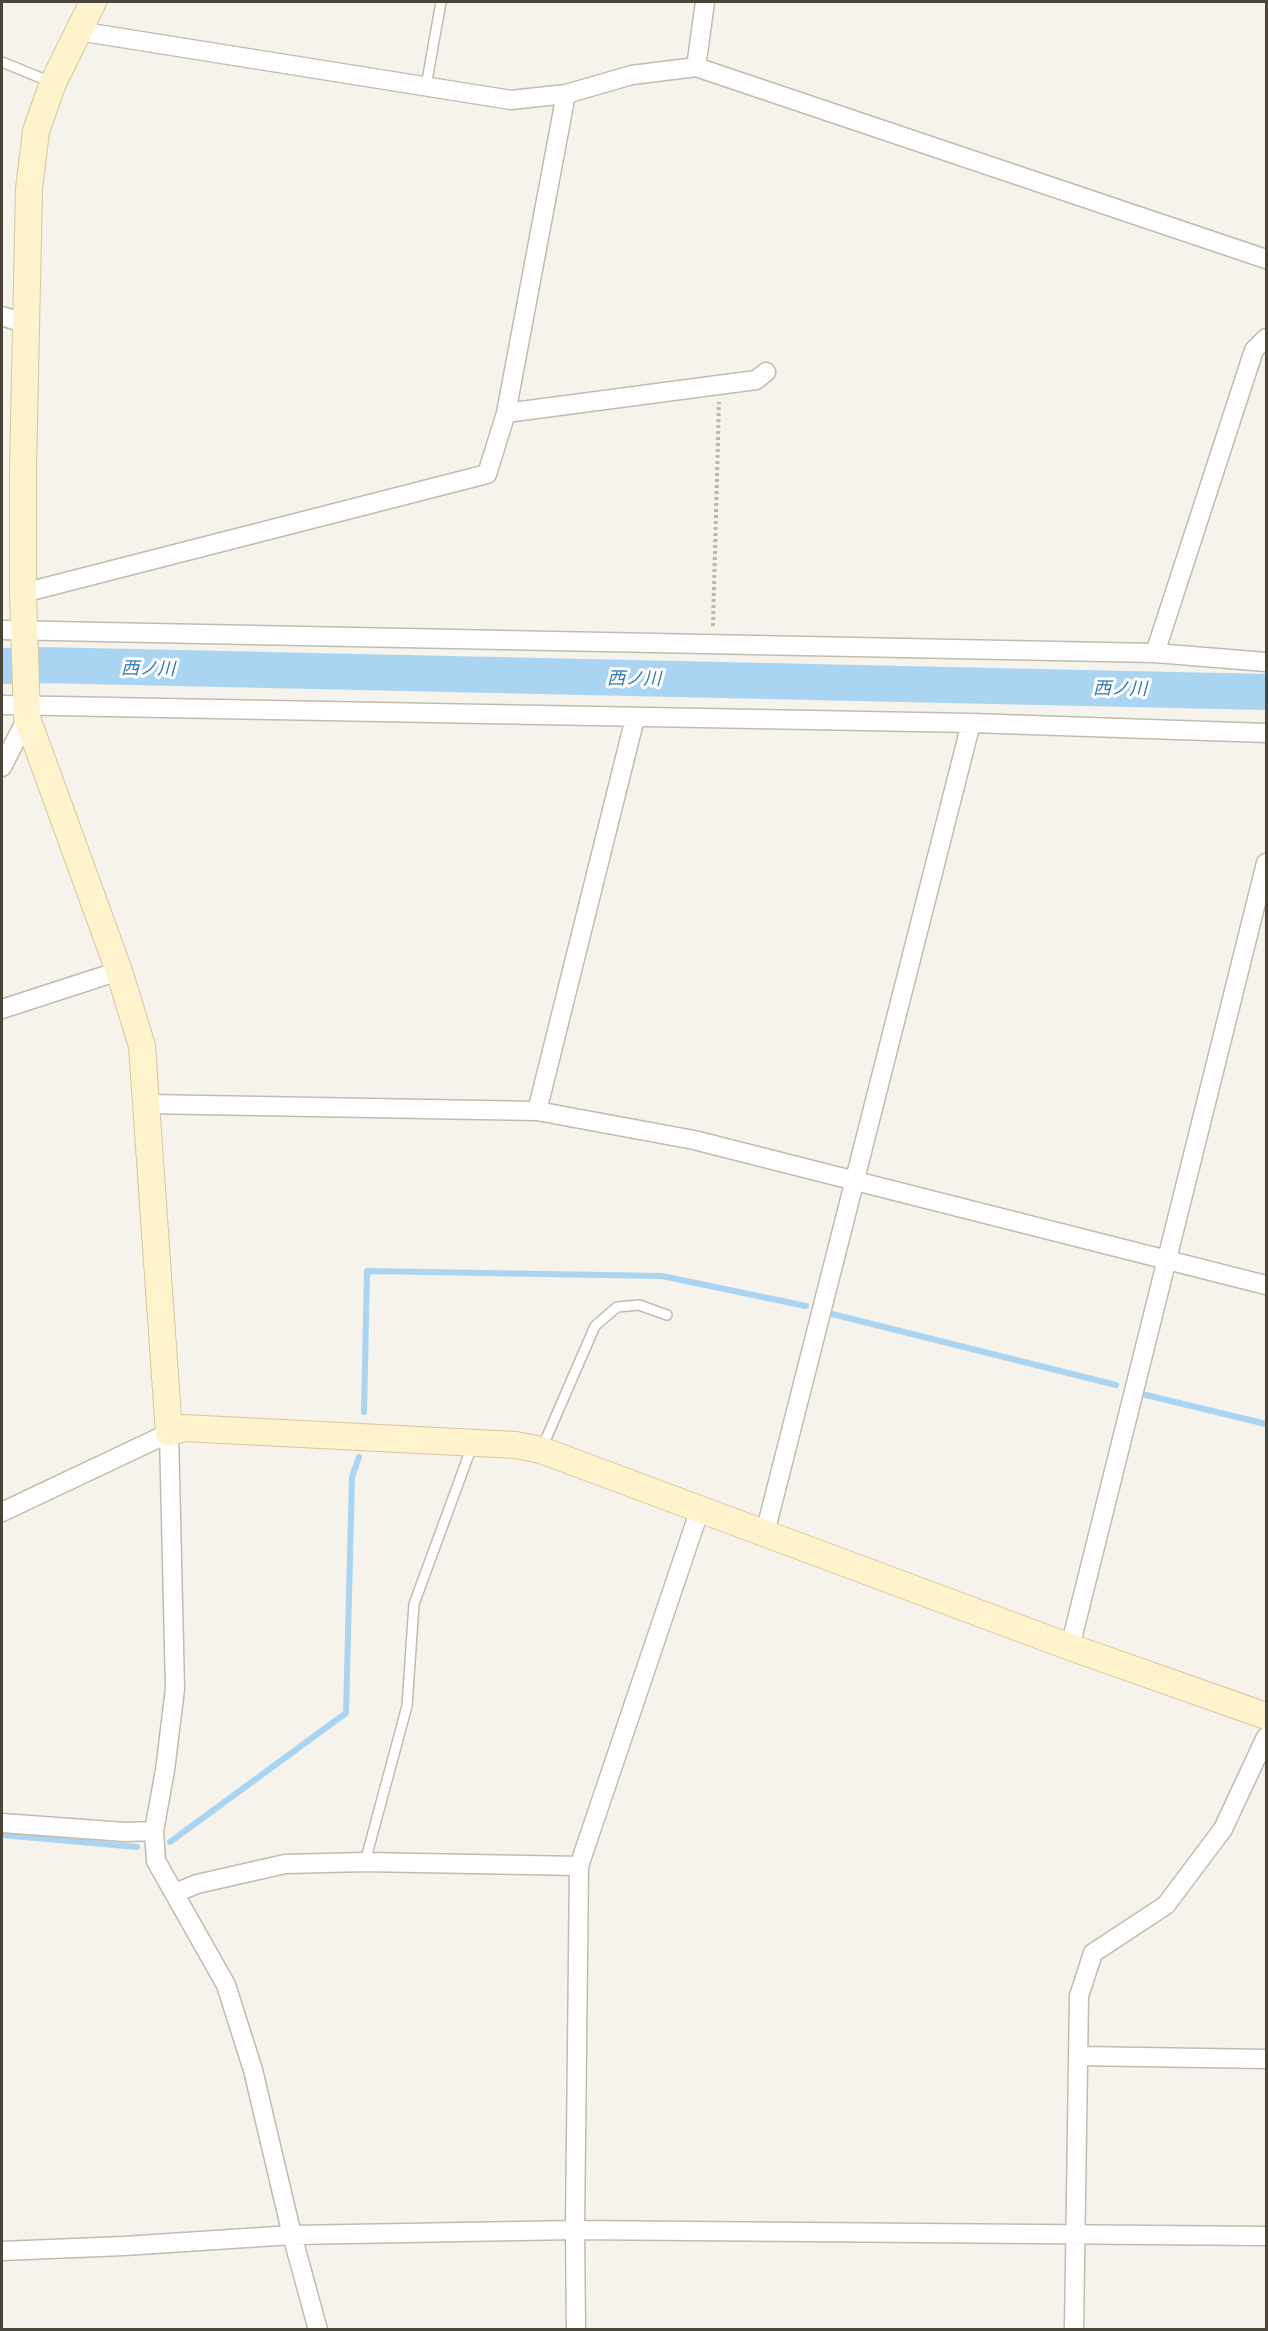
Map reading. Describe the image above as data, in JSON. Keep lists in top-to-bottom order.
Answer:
{
  "water": ["西ノ川"]
}
